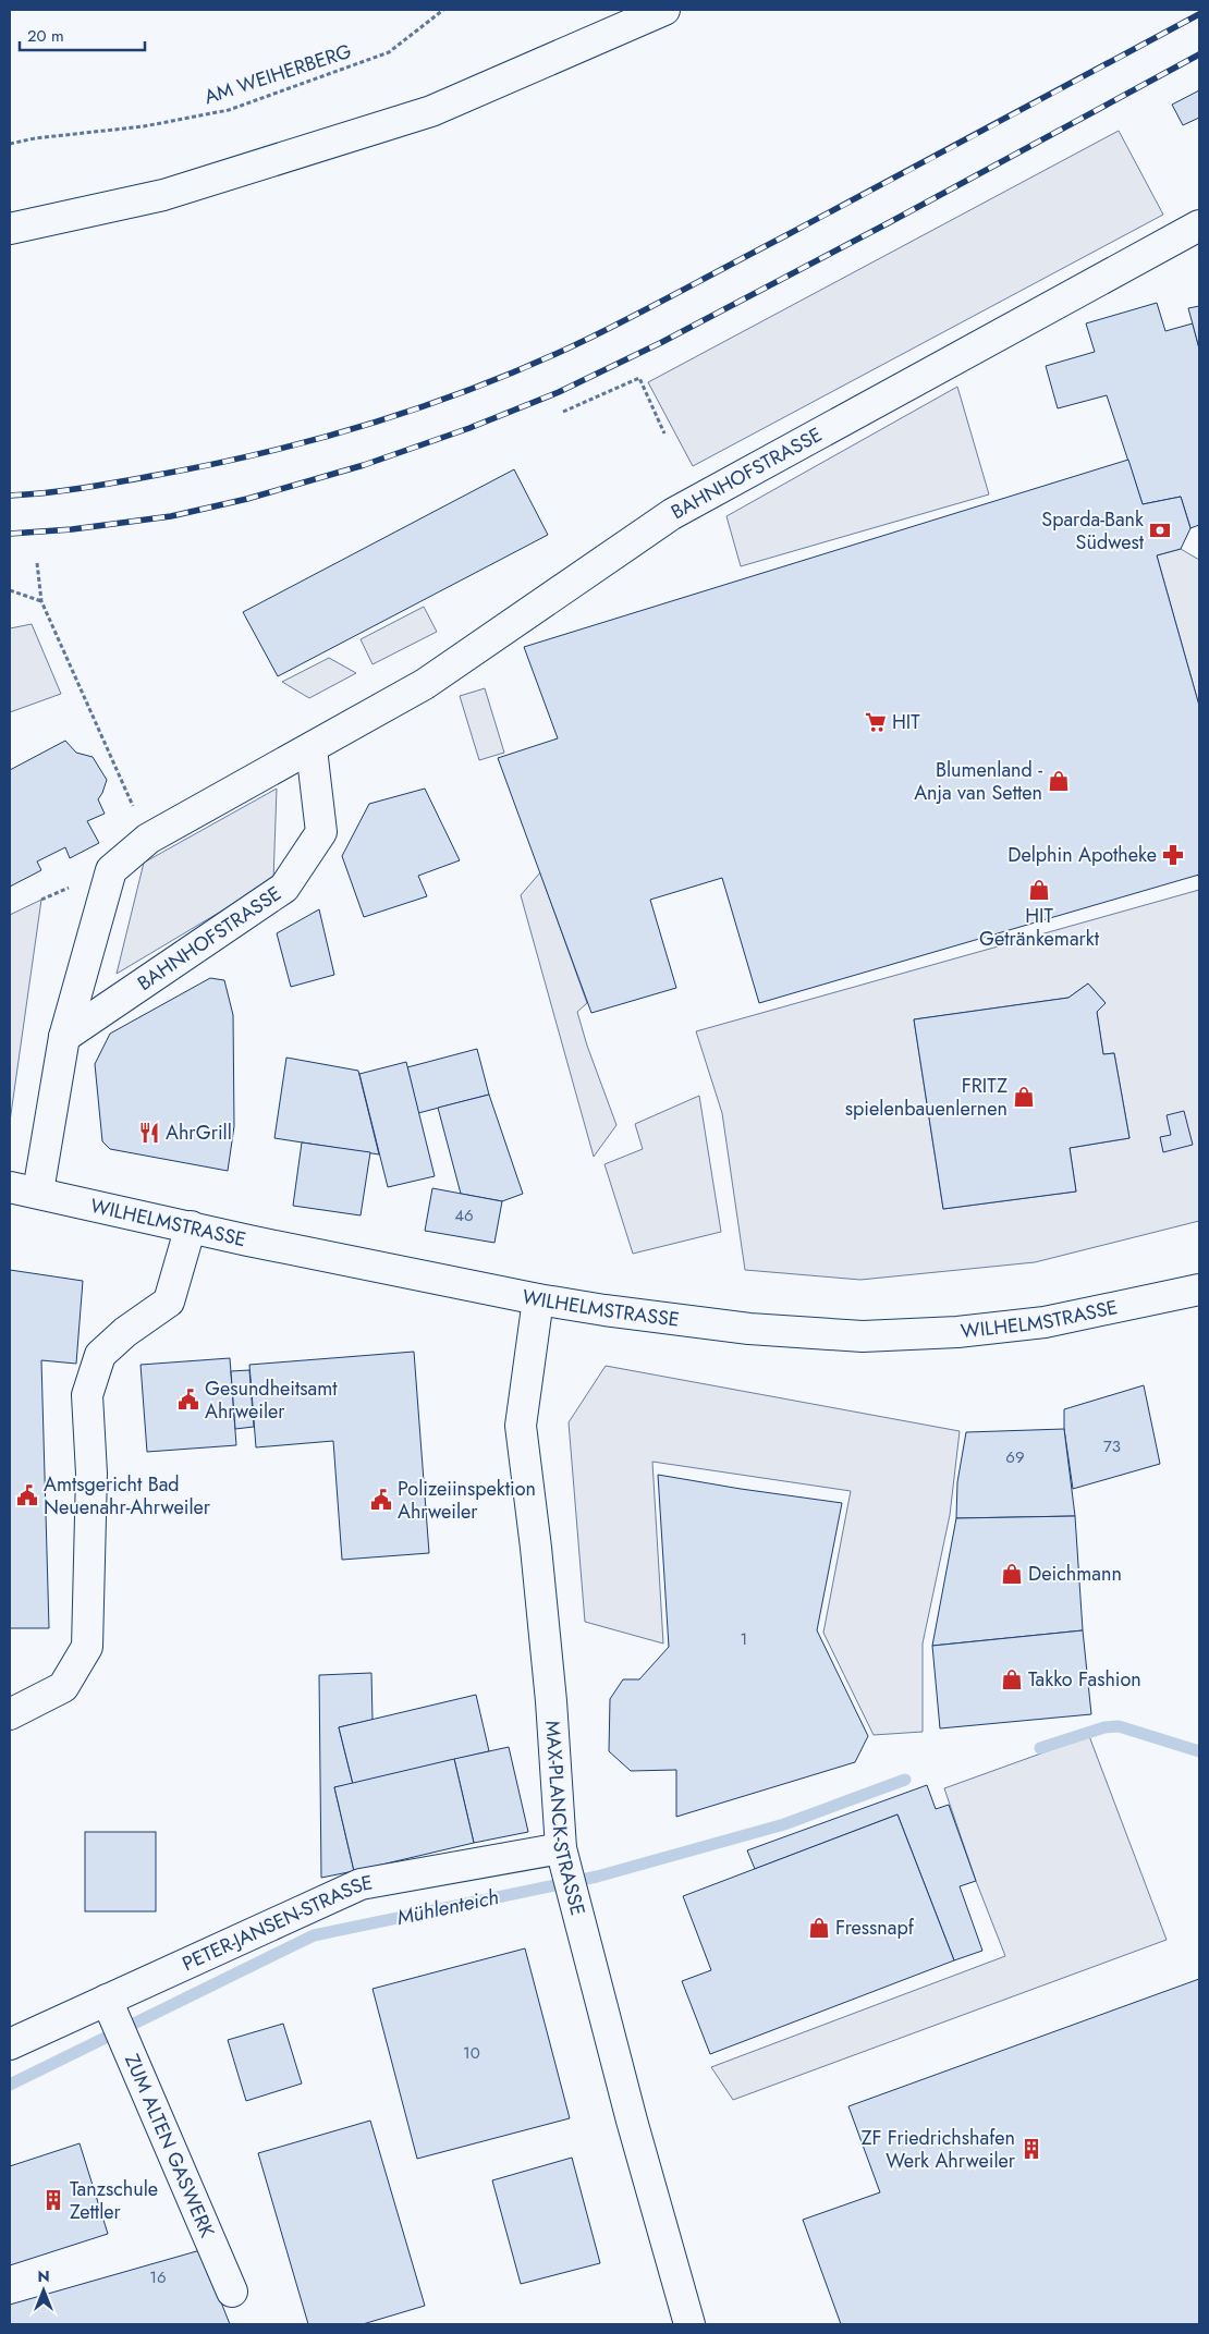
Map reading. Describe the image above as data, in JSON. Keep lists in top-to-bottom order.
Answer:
{
  "streets": {
    "street": [
      "BAHNHOFSTRASSE",
      "WILHELMSTRASSE",
      "MAX-PLANCK-STRASSE",
      "PETER-JANSEN-STRASSE",
      "ZUM ALTEN GASWERK"
    ],
    "path": ["AM WEIHERBERG"]
  },
  "crossings": [
    ["BAHNHOFSTRASSE", "WILHELMSTRASSE"],
    ["WILHELMSTRASSE", "MAX-PLANCK-STRASSE"],
    ["MAX-PLANCK-STRASSE", "PETER-JANSEN-STRASSE"],
    ["PETER-JANSEN-STRASSE", "ZUM ALTEN GASWERK"]
  ],
  "water": ["Mühlenteich"],
  "places": {
    "bank": ["Sparda-Bank Südwest"],
    "supermarket": ["HIT"],
    "shop": [
      "Blumenland - Anja van Setten",
      "HIT Getränkemarkt",
      "FRITZ spielenbauenlernen",
      "Deichmann",
      "Takko Fashion",
      "Fressnapf"
    ],
    "pharmacy": ["Delphin Apotheke"],
    "restaurant": ["AhrGrill"],
    "public building": ["Gesundheitsamt Ahrweiler", "Amtsgericht Bad Neuenahr-Ahrweiler", "Polizeiinspektion Ahrweiler"],
    "building": ["ZF Friedrichshafen Werk Ahrweiler", "Tanzschule Zettler"]
  },
  "house_numbers": [
    "46",
    "73",
    "69",
    "1",
    "10",
    "16"
  ],
  "scale_bar": "20 m",
  "north": "top"
}
